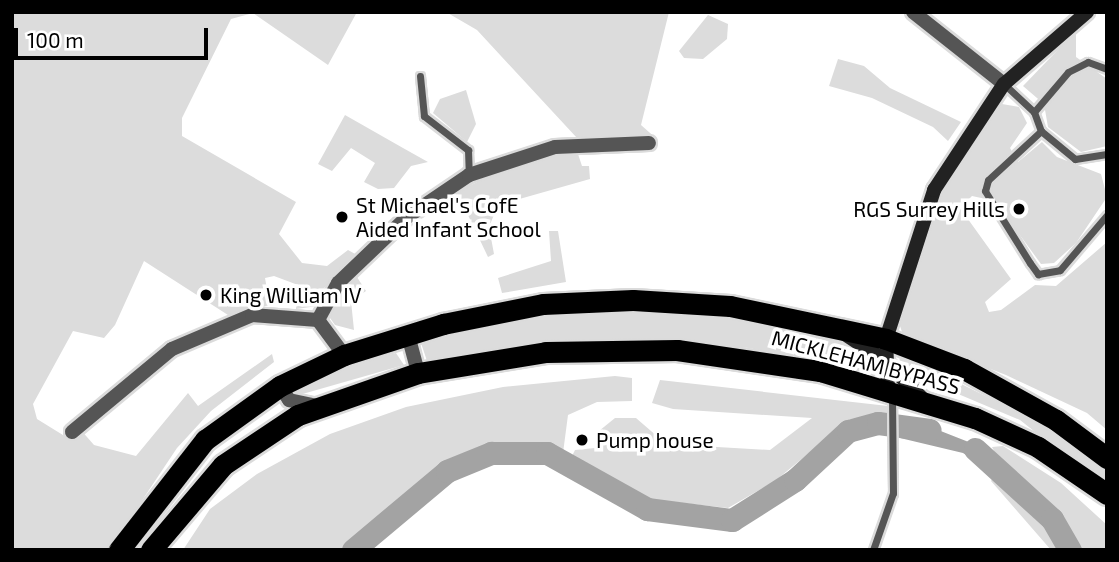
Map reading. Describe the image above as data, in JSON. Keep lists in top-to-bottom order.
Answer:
{
  "streets": {
    "highway": ["MICKLEHAM BYPASS"]
  },
  "places": [
    "RGS Surrey Hills",
    "St Michael's CofE Aided Infant School",
    "King William IV",
    "Pump house"
  ],
  "scale_bar": "100 m"
}
